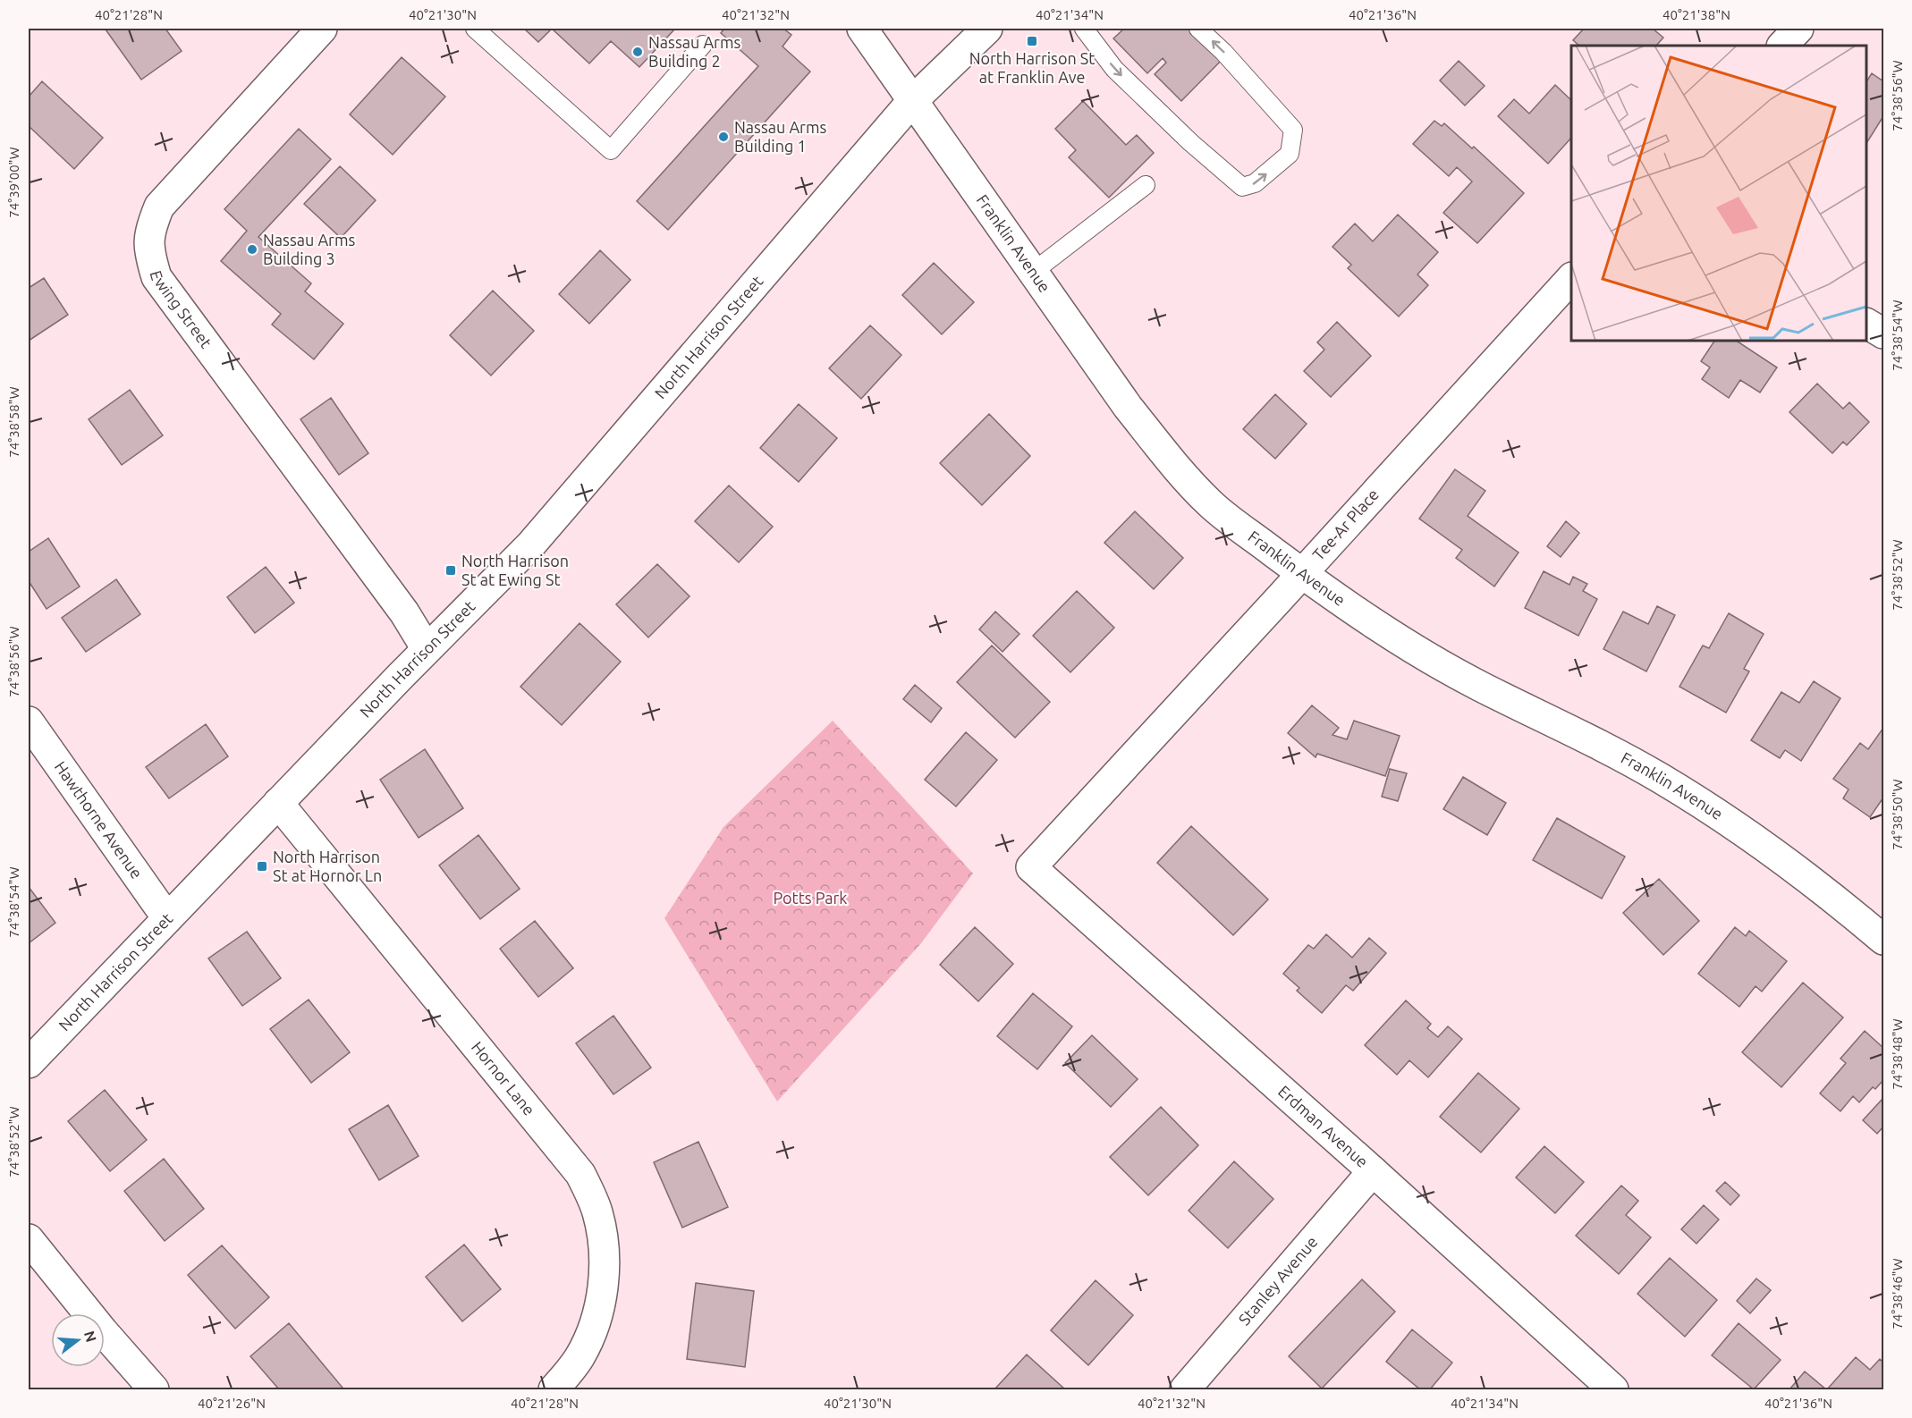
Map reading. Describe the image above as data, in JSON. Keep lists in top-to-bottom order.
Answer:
{
  "streets": {
    "street": [
      "Franklin Avenue",
      "Ewing Street",
      "North Harrison Street",
      "Tee-Ar Place",
      "Hawthorne Avenue",
      "Hornor Lane",
      "Erdman Avenue",
      "Stanley Avenue"
    ]
  },
  "crossings": [
    ["Franklin Avenue", "North Harrison Street"],
    ["Franklin Avenue", "Tee-Ar Place"],
    ["Ewing Street", "North Harrison Street"],
    ["North Harrison Street", "Hawthorne Avenue"],
    ["North Harrison Street", "Hornor Lane"],
    ["Tee-Ar Place", "Erdman Avenue"],
    ["Erdman Avenue", "Stanley Avenue"]
  ],
  "parks": ["Potts Park"],
  "places": {
    "transit": ["North Harrison St at Franklin Ave", "North Harrison St at Ewing St", "North Harrison St at Hornor Ln"],
    "other": ["Nassau Arms Building 2", "Nassau Arms Building 1", "Nassau Arms Building 3"]
  },
  "north": "right",
  "coordinates": [
    "40°21'28\"N",
    "40°21'30\"N",
    "40°21'32\"N",
    "40°21'34\"N",
    "40°21'36\"N",
    "40°21'38\"N",
    "74°38'56\"W",
    "74°39'00\"W",
    "74°38'54\"W",
    "74°38'58\"W",
    "74°38'52\"W",
    "74°38'50\"W",
    "74°38'48\"W",
    "74°38'46\"W",
    "40°21'26\"N"
  ]
}
